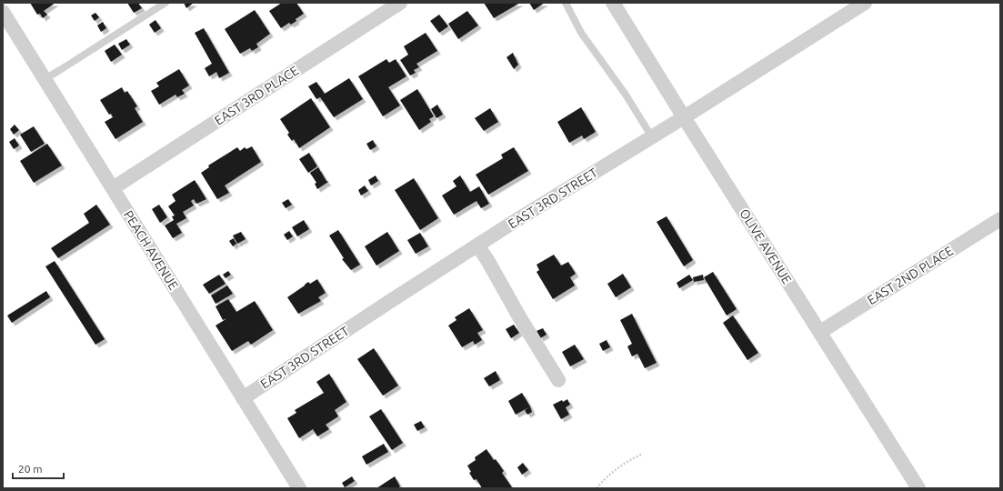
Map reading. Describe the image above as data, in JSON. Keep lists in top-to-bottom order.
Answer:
{
  "streets": {
    "street": [
      "EAST 3RD PLACE",
      "EAST 3RD STREET",
      "OLIVE AVENUE",
      "PEACH AVENUE",
      "EAST 2ND PLACE"
    ]
  },
  "crossings": [
    ["EAST 3RD PLACE", "PEACH AVENUE"],
    ["EAST 3RD STREET", "OLIVE AVENUE"],
    ["EAST 3RD STREET", "PEACH AVENUE"],
    ["OLIVE AVENUE", "EAST 2ND PLACE"]
  ],
  "scale_bar": "20 m"
}
